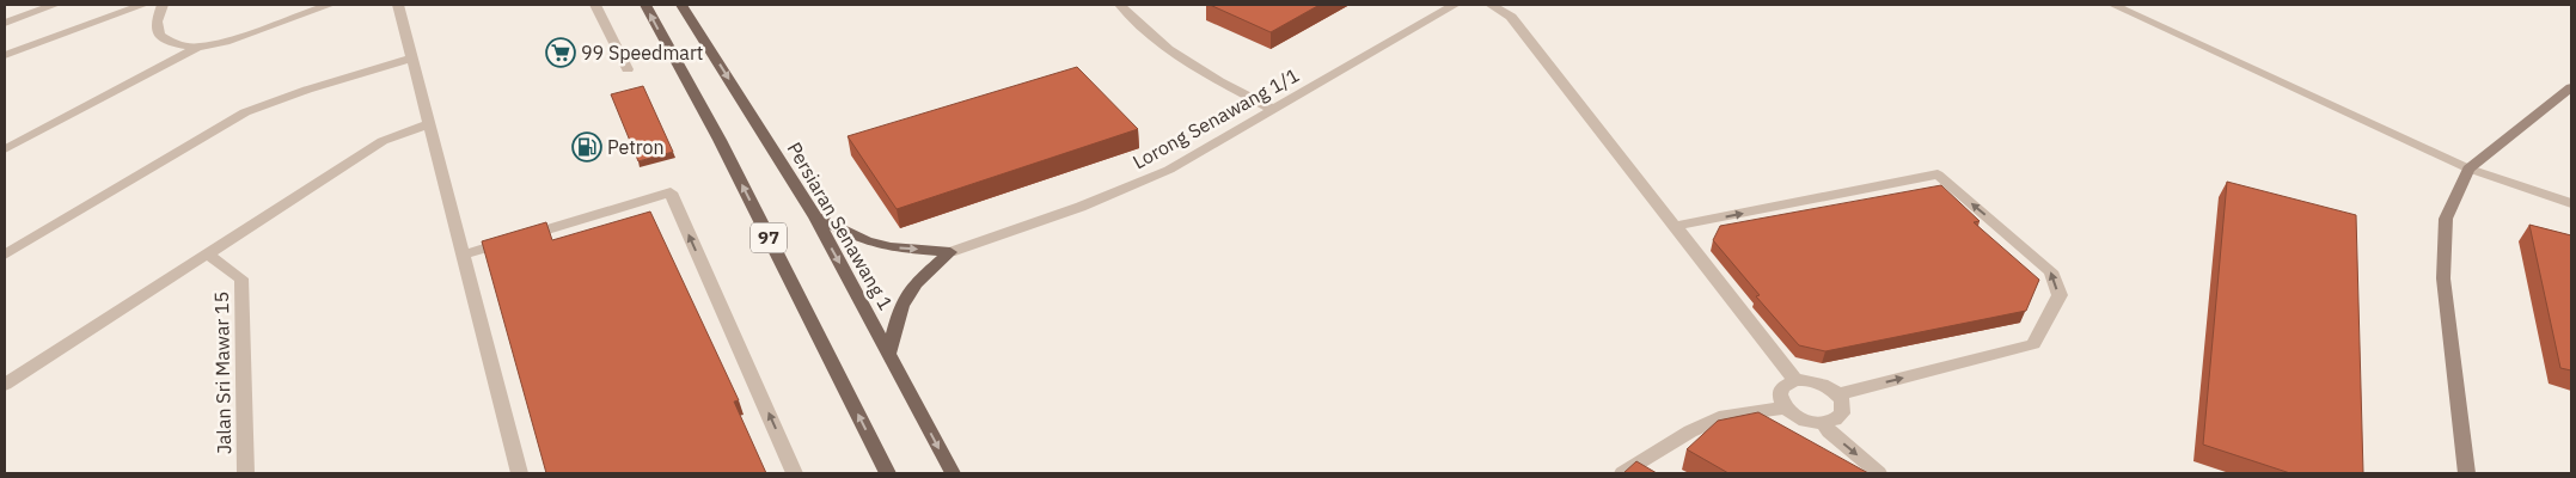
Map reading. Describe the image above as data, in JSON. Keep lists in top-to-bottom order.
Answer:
{
  "streets": {
    "main road": ["Persiaran Senawang 1", "97"],
    "street": ["Lorong Senawang 1/1", "Jalan Sri Mawar 15"]
  },
  "places": {
    "supermarket": ["99 Speedmart"],
    "fuel station": ["Petron"]
  }
}
